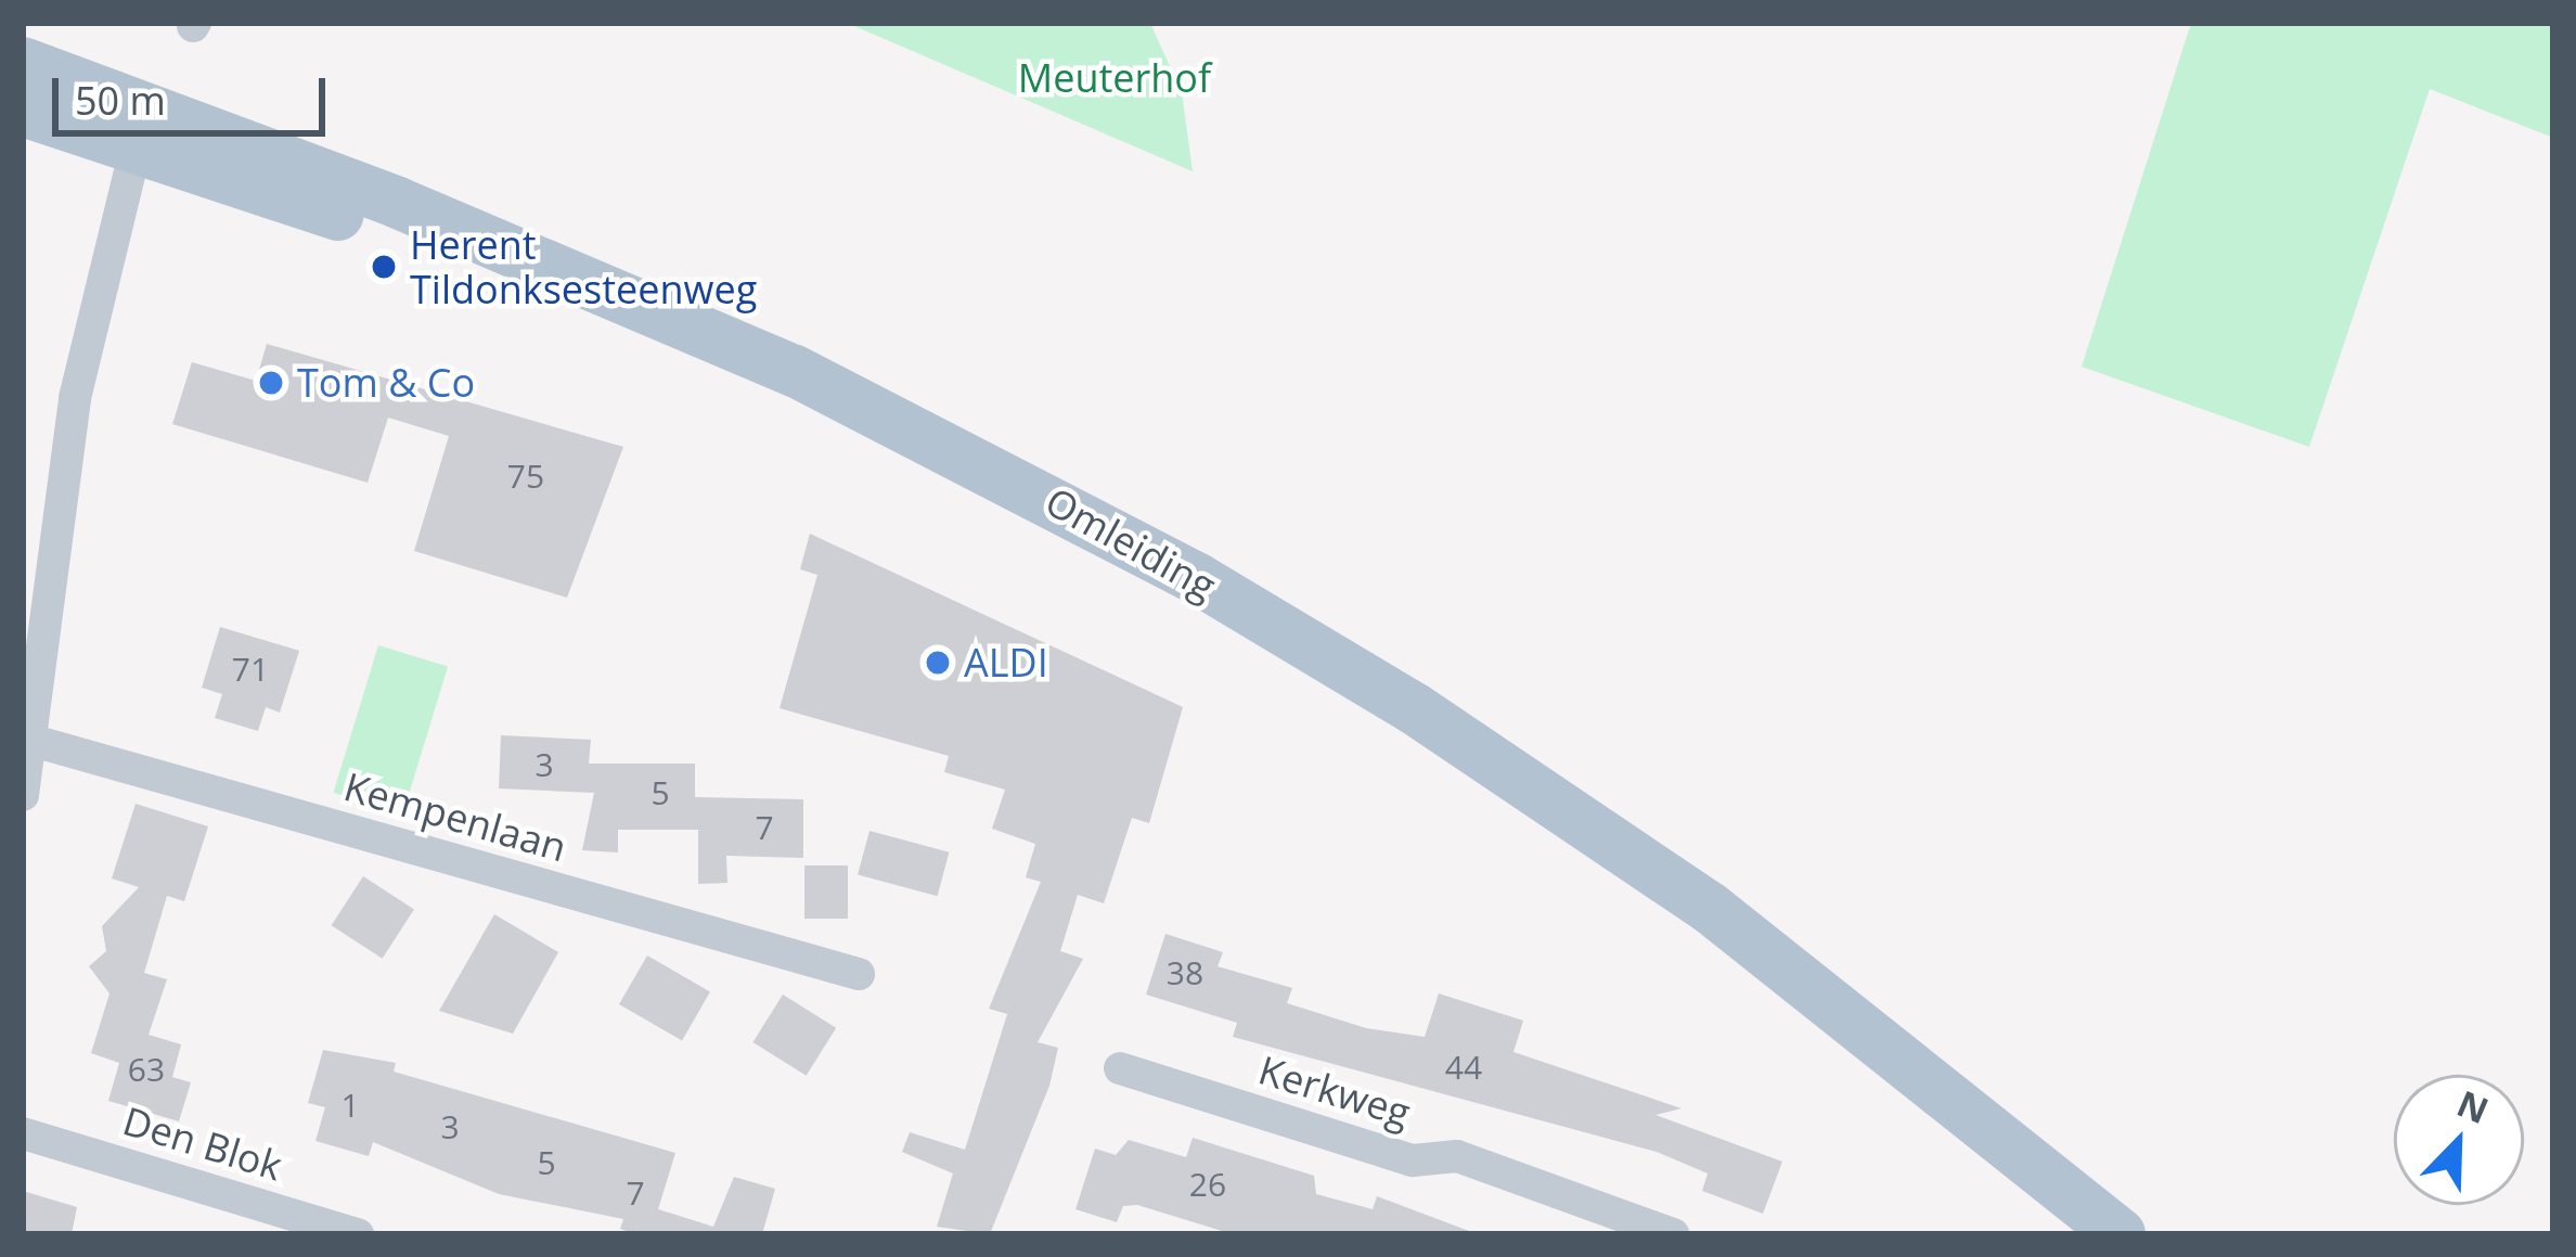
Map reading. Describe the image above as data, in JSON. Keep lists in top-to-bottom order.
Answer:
{
  "streets": {
    "main road": ["Omleiding"],
    "street": ["Kempenlaan", "Kerkweg", "Den Blok"]
  },
  "parks": ["Meuterhof"],
  "places": ["Herent Tildonksesteenweg", "Tom & Co", "ALDI"],
  "house_numbers": [
    "75",
    "71",
    "3",
    "5",
    "7",
    "38",
    "44",
    "63",
    "1",
    "3",
    "5",
    "26",
    "7"
  ],
  "scale_bar": "50 m",
  "north": "top right"
}
